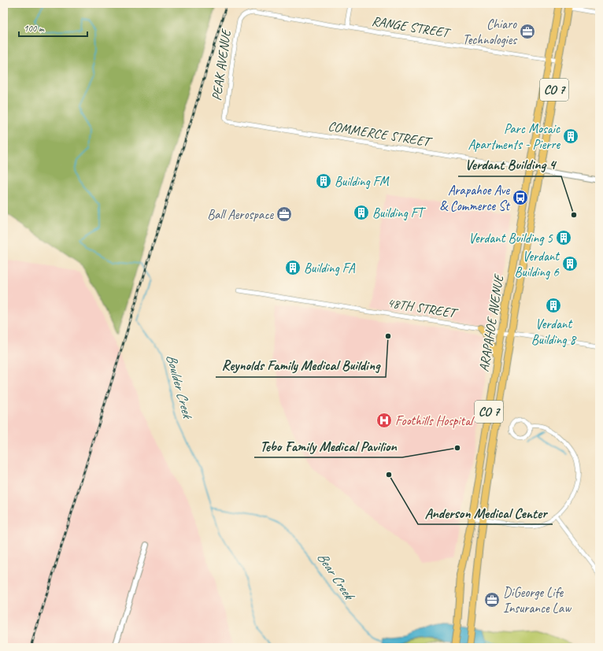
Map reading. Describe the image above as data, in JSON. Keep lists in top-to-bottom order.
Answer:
{
  "streets": {
    "main road": ["CO 7", "ARAPAHOE AVENUE"],
    "street": [
      "RANGE STREET",
      "PEAK AVENUE",
      "COMMERCE STREET",
      "48TH STREET"
    ]
  },
  "crossings": [
    ["RANGE STREET", "PEAK AVENUE"],
    ["RANGE STREET", "ARAPAHOE AVENUE"],
    ["PEAK AVENUE", "COMMERCE STREET"],
    ["COMMERCE STREET", "ARAPAHOE AVENUE"],
    ["48TH STREET", "ARAPAHOE AVENUE"]
  ],
  "water": ["Boulder Creek", "Bear Creek"],
  "places": {
    "office": ["Chiaro Technologies", "Ball Aerospace", "DiGeorge Life Insurance Law"],
    "building": [
      "Parc Mosaic Apartments - Pierre",
      "Building FM",
      "Building FT",
      "Verdant Building 5",
      "Verdant Building 6",
      "Building FA",
      "Verdant Building 8"
    ],
    "bus stop": ["Arapahoe Ave & Commerce St"],
    "other": [
      "Verdant Building 4",
      "Reynolds Family Medical Building",
      "Tebo Family Medical Pavilion",
      "Anderson Medical Center"
    ],
    "hospital": ["Foothills Hospital"]
  },
  "scale_bar": "100 m"
}
